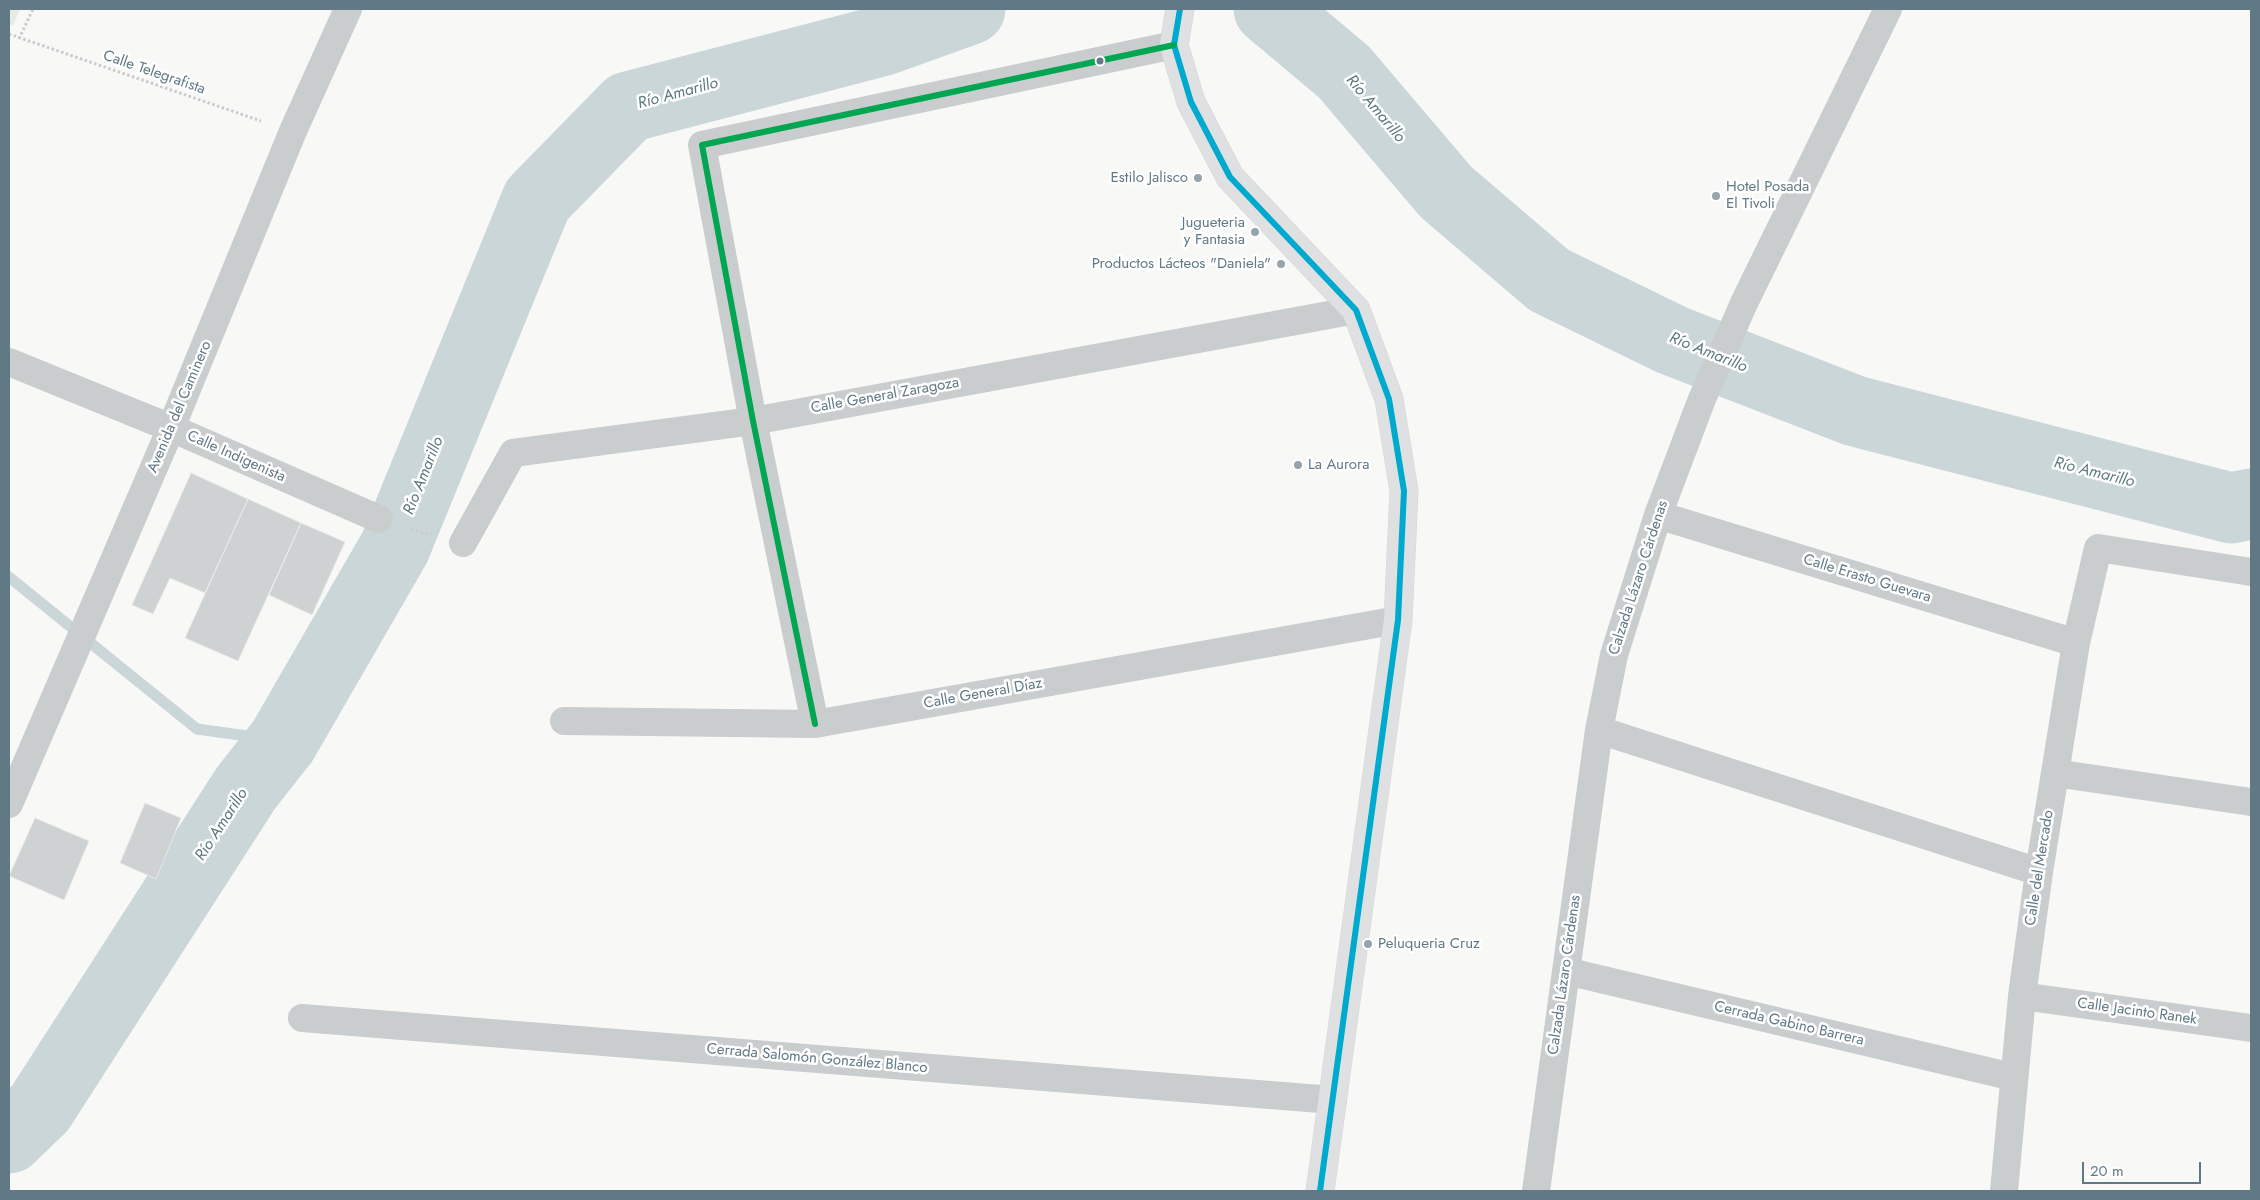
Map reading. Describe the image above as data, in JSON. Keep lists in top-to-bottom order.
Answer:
{
  "streets": {
    "street": [
      "Calle General Zaragoza",
      "Avenida del Caminero",
      "Calle Indigenista",
      "Calzada Lázaro Cárdenas",
      "Calle Erasto Guevara",
      "Calle General Díaz",
      "Calle del Mercado",
      "Calle Jacinto Ranek",
      "Cerrada Gabino Barrera",
      "Cerrada Salomón González Blanco"
    ],
    "path": ["Calle Telegrafista"]
  },
  "crossings": [
    ["Calle Telegrafista", "Avenida del Caminero"],
    ["Avenida del Caminero", "Calle Indigenista"],
    ["Calzada Lázaro Cárdenas", "Calle Erasto Guevara"],
    ["Calzada Lázaro Cárdenas", "Cerrada Gabino Barrera"],
    ["Calle Erasto Guevara", "Calle del Mercado"],
    ["Calle del Mercado", "Calle Jacinto Ranek"],
    ["Calle del Mercado", "Cerrada Gabino Barrera"]
  ],
  "water": ["Río Amarillo"],
  "places": [
    "Estilo Jalisco",
    "Hotel Posada El Tivoli",
    "Jugueteria y Fantasia",
    "Productos Lácteos \"Daniela\"",
    "La Aurora",
    "Peluqueria Cruz"
  ],
  "scale_bar": "20 m"
}
